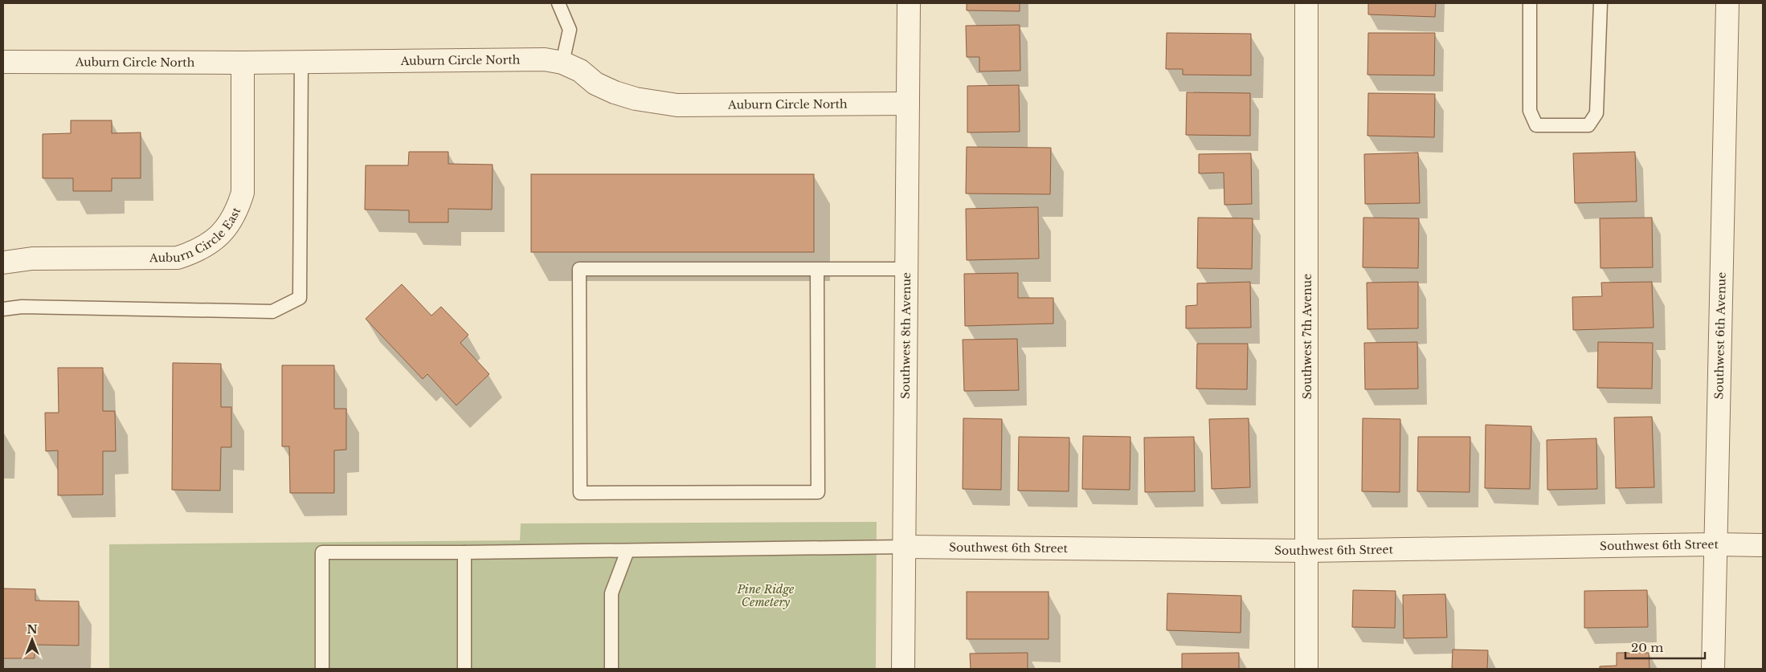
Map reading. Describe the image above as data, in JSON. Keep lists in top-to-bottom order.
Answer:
{
  "streets": {
    "street": [
      "Auburn Circle North",
      "Auburn Circle East",
      "Southwest 8th Avenue",
      "Southwest 7th Avenue",
      "Southwest 6th Avenue",
      "Southwest 6th Street"
    ]
  },
  "crossings": [
    ["Auburn Circle North", "Auburn Circle East"],
    ["Auburn Circle North", "Southwest 8th Avenue"],
    ["Southwest 8th Avenue", "Southwest 6th Street"],
    ["Southwest 7th Avenue", "Southwest 6th Street"],
    ["Southwest 6th Avenue", "Southwest 6th Street"]
  ],
  "parks": ["Pine Ridge Cemetery"],
  "scale_bar": "20 m",
  "north": "top"
}
